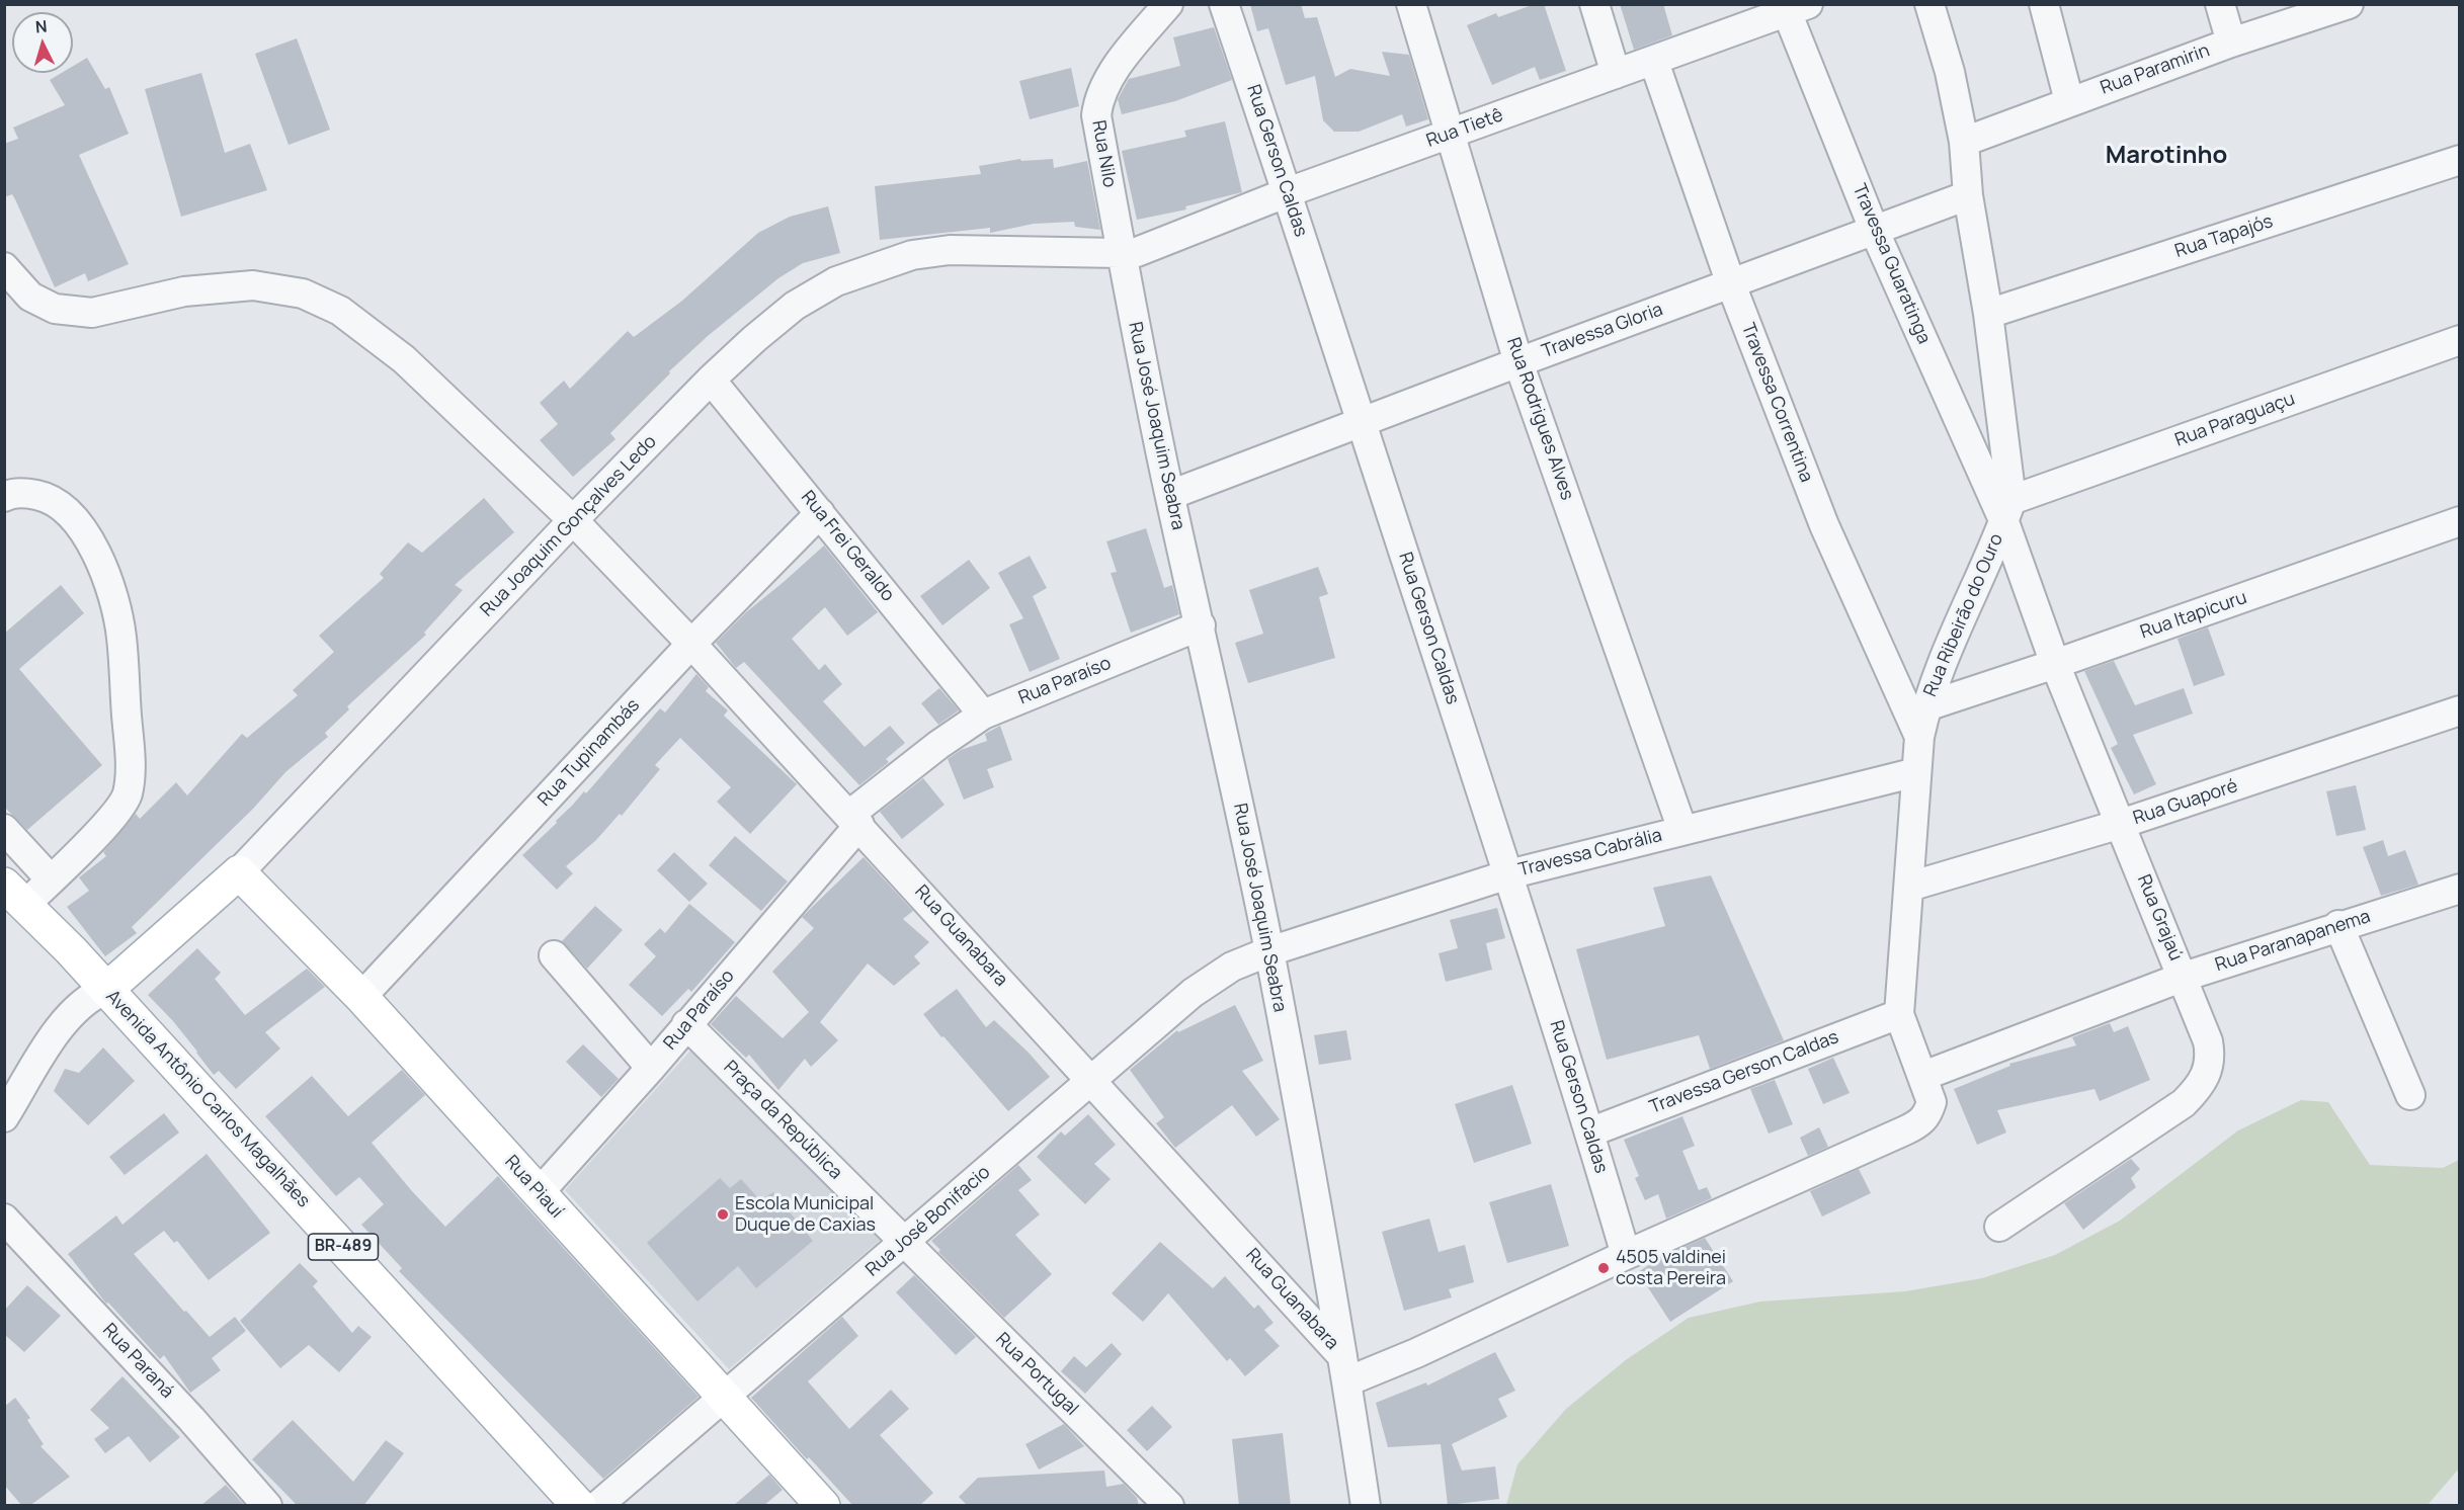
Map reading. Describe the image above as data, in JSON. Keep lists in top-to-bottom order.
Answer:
{
  "streets": {
    "main road": [
      "Rua Joaquim Gonçalves Ledo",
      "Avenida Antônio Carlos Magalhães",
      "Rua Piauí",
      "BR-489"
    ],
    "street": [
      "Rua Paramirin",
      "Rua Tietê",
      "Rua Nilo",
      "Rua Gerson Caldas",
      "Rua Tapajós",
      "Travessa Guaratinga",
      "Travessa Gloria",
      "Travessa Correntina",
      "Rua Rodrigues Alves",
      "Rua Paraguaçu",
      "Rua José Joaquim Seabra",
      "Rua Frei Geraldo",
      "Rua Ribeirão do Ouro",
      "Rua Itapicuru",
      "Rua Paraíso",
      "Rua Tupinambás",
      "Rua Guaporé",
      "Travessa Cabrália",
      "Rua Grajaú",
      "Rua Guanabara",
      "Rua Paranapanema",
      "Travessa Gerson Caldas",
      "Praça da República",
      "Rua José Bonifacio",
      "Rua Paraná",
      "Rua Portugal"
    ]
  },
  "crossings": [
    ["Rua Tietê", "Rua Nilo"],
    ["Rua Tietê", "Rua Gerson Caldas"],
    ["Rua Tietê", "Travessa Guaratinga"],
    ["Rua Tietê", "Travessa Correntina"],
    ["Rua Tietê", "Rua Rodrigues Alves"],
    ["Rua Tietê", "Rua Joaquim Gonçalves Ledo"],
    ["Rua Nilo", "Rua José Joaquim Seabra"],
    ["Rua Nilo", "Rua Joaquim Gonçalves Ledo"],
    ["Rua Gerson Caldas", "Travessa Gloria"],
    ["Rua Gerson Caldas", "Rua Ribeirão do Ouro"],
    ["Rua Gerson Caldas", "Travessa Cabrália"],
    ["Rua Gerson Caldas", "Travessa Gerson Caldas"],
    ["Travessa Guaratinga", "Travessa Gloria"],
    ["Travessa Guaratinga", "Rua Paraguaçu"],
    ["Travessa Guaratinga", "Rua Ribeirão do Ouro"],
    ["Travessa Guaratinga", "Rua Grajaú"],
    ["Travessa Gloria", "Travessa Correntina"],
    ["Travessa Gloria", "Rua Rodrigues Alves"],
    ["Travessa Gloria", "Rua José Joaquim Seabra"],
    ["Travessa Correntina", "Rua Ribeirão do Ouro"],
    ["Rua Rodrigues Alves", "Travessa Cabrália"],
    ["Rua Paraguaçu", "Rua Ribeirão do Ouro"],
    ["Rua Paraguaçu", "Rua Grajaú"],
    ["Rua José Joaquim Seabra", "Rua Ribeirão do Ouro"],
    ["Rua José Joaquim Seabra", "Rua Paraíso"],
    ["Rua José Joaquim Seabra", "Travessa Cabrália"],
    ["Rua José Joaquim Seabra", "Rua Guanabara"],
    ["Rua José Joaquim Seabra", "Rua José Bonifacio"],
    ["Rua Joaquim Gonçalves Ledo", "Rua Frei Geraldo"],
    ["Rua Joaquim Gonçalves Ledo", "Rua Guanabara"],
    ["Rua Joaquim Gonçalves Ledo", "Avenida Antônio Carlos Magalhães"],
    ["Rua Joaquim Gonçalves Ledo", "Rua Piauí"],
    ["Rua Frei Geraldo", "Rua Paraíso"],
    ["Rua Frei Geraldo", "Rua Tupinambás"],
    ["Rua Ribeirão do Ouro", "Rua Itapicuru"],
    ["Rua Ribeirão do Ouro", "Rua Guaporé"],
    ["Rua Ribeirão do Ouro", "Travessa Cabrália"],
    ["Rua Ribeirão do Ouro", "Rua Grajaú"],
    ["Rua Ribeirão do Ouro", "Rua Guanabara"],
    ["Rua Ribeirão do Ouro", "Rua Paranapanema"],
    ["Rua Ribeirão do Ouro", "Travessa Gerson Caldas"],
    ["Rua Itapicuru", "Rua Grajaú"],
    ["Rua Paraíso", "Rua Guanabara"],
    ["Rua Paraíso", "Praça da República"],
    ["Rua Paraíso", "Rua Piauí"],
    ["Rua Tupinambás", "Rua Guanabara"],
    ["Rua Tupinambás", "Rua Piauí"],
    ["Rua Guaporé", "Rua Grajaú"],
    ["Travessa Cabrália", "Rua José Bonifacio"],
    ["Rua Grajaú", "Rua Paranapanema"],
    ["Rua Guanabara", "Rua José Bonifacio"],
    ["Praça da República", "Rua José Bonifacio"],
    ["Praça da República", "Rua Portugal"],
    ["Rua Piauí", "Rua José Bonifacio"],
    ["Rua José Bonifacio", "Rua Portugal"]
  ],
  "districts": ["Marotinho"],
  "places": ["Escola Municipal Duque de Caxias", "4505 valdinei costa Pereira"],
  "north": "top"
}
